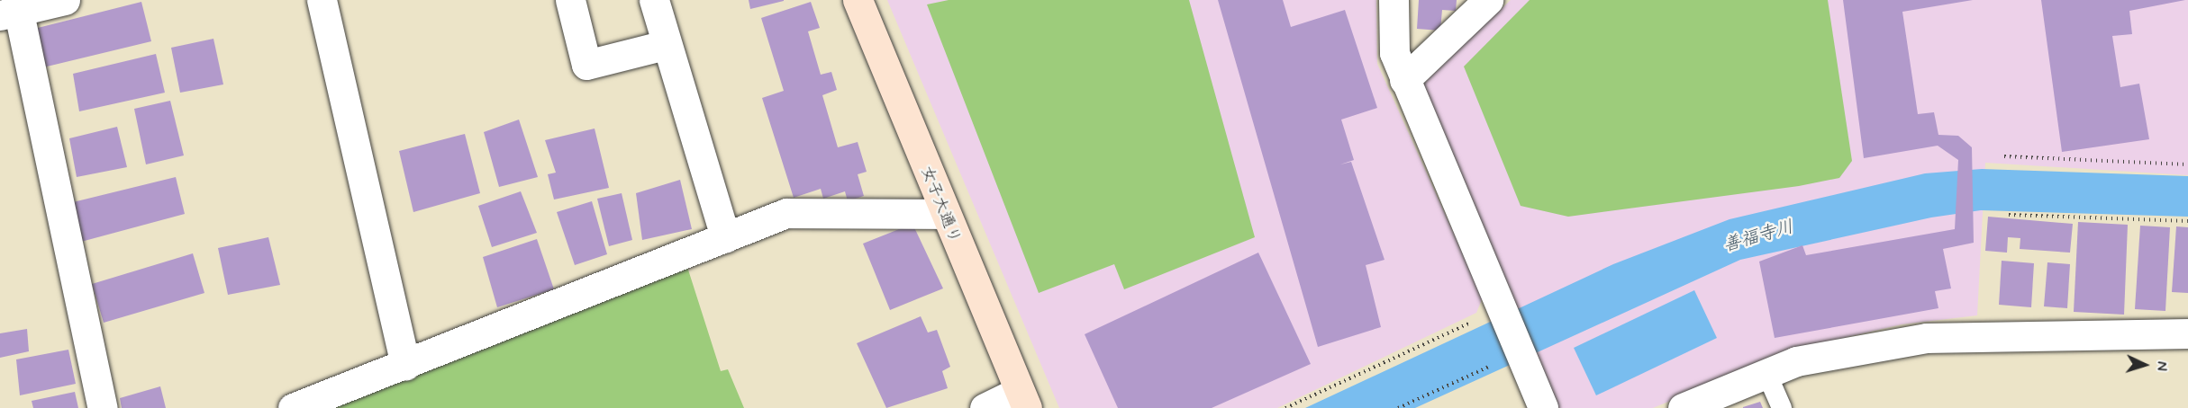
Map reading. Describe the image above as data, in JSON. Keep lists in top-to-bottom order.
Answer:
{
  "streets": {
    "main road": ["女子大通り"]
  },
  "water": ["善福寺川"],
  "north": "right"
}
